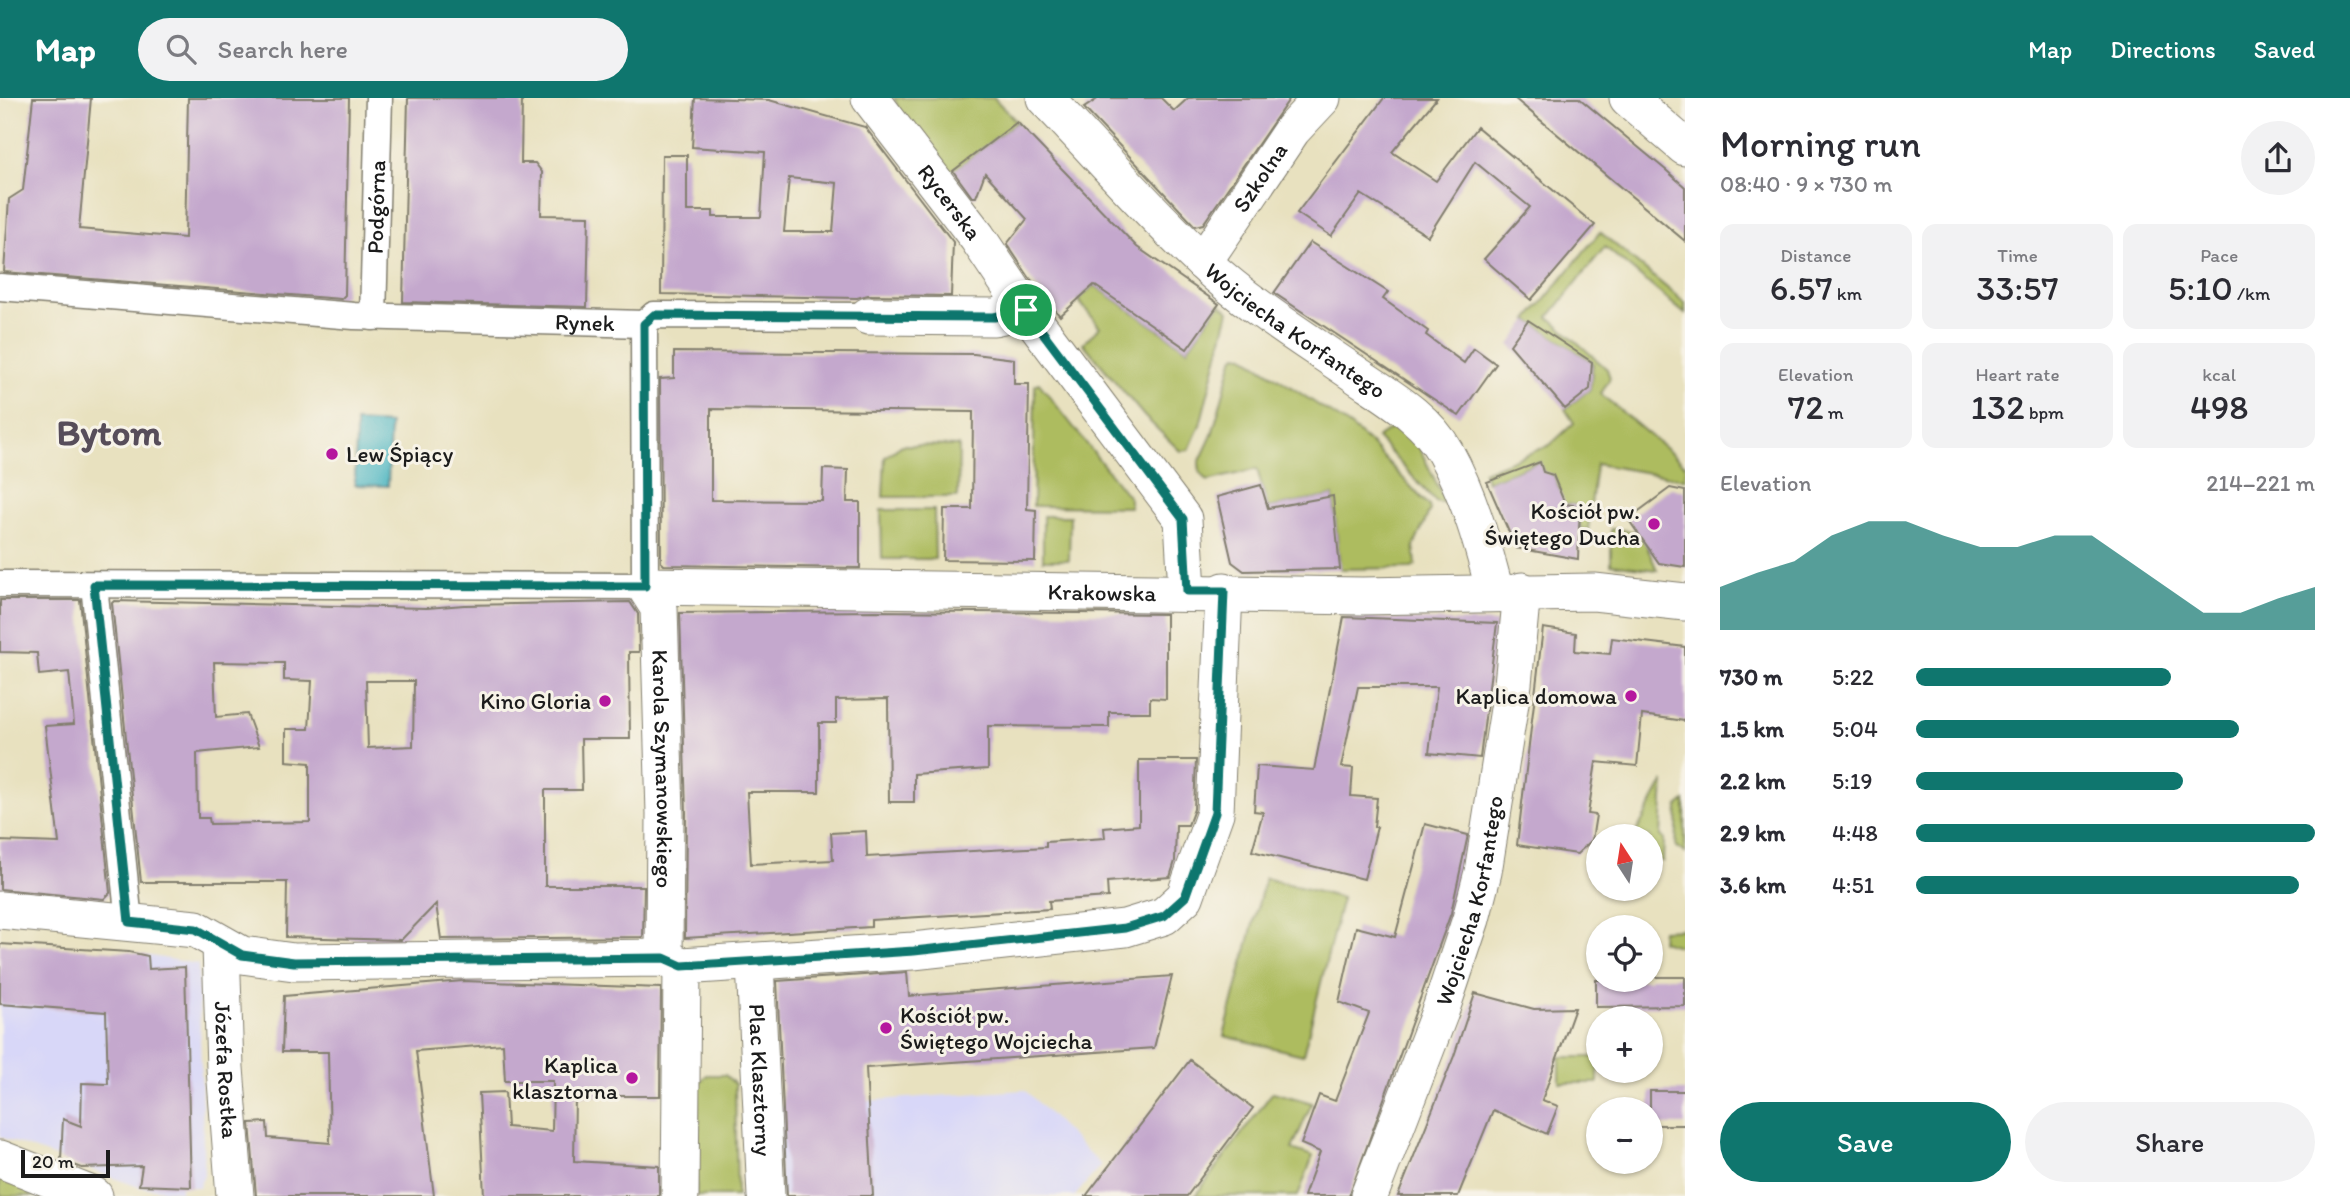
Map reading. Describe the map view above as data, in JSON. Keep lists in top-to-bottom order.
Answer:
{
  "streets": {
    "street": [
      "Szkolna",
      "Rycerska",
      "Podgórna",
      "Rynek",
      "Wojciecha Korfantego",
      "Krakowska",
      "Karola Szymanowskiego",
      "Józefa Rostka",
      "Plac Klasztorny"
    ]
  },
  "crossings": [
    ["Szkolna", "Wojciecha Korfantego"],
    ["Rycerska", "Krakowska"],
    ["Podgórna", "Rynek"],
    ["Rynek", "Krakowska"],
    ["Rynek", "Karola Szymanowskiego"],
    ["Wojciecha Korfantego", "Krakowska"],
    ["Krakowska", "Karola Szymanowskiego"]
  ],
  "districts": ["Bytom"],
  "places": [
    "Lew Śpiący",
    "Kościół pw. Świętego Ducha",
    "Kaplica domowa",
    "Kino Gloria",
    "Kościół pw. Świętego Wojciecha",
    "Kaplica klasztorna"
  ],
  "scale_bar": "20 m",
  "north": "top",
  "page": {
    "header": "Map",
    "search": "Search here",
    "nav": ["Map", "Directions", "Saved"],
    "heading": ["Morning run", "08:40 · 9 × 730 m"],
    "stats": [
      ["Distance", "6.57 km"],
      ["Time", "33:57"],
      ["Pace", "5:10 /km"],
      ["Elevation", "72 m"],
      ["Heart rate", "132 bpm"],
      ["kcal", "498"]
    ],
    "chart": ["Elevation", "214–221 m"],
    "list": [
      {
        "name": "730 m",
        "note": "5:22"
      },
      {
        "name": "1.5 km",
        "note": "5:04"
      },
      {
        "name": "2.2 km",
        "note": "5:19"
      },
      {
        "name": "2.9 km",
        "note": "4:48"
      },
      {
        "name": "3.6 km",
        "note": "4:51"
      }
    ],
    "map_buttons": ["+", "−"],
    "buttons": ["Save", "Share"],
    "scale": "20 m"
  }
}
